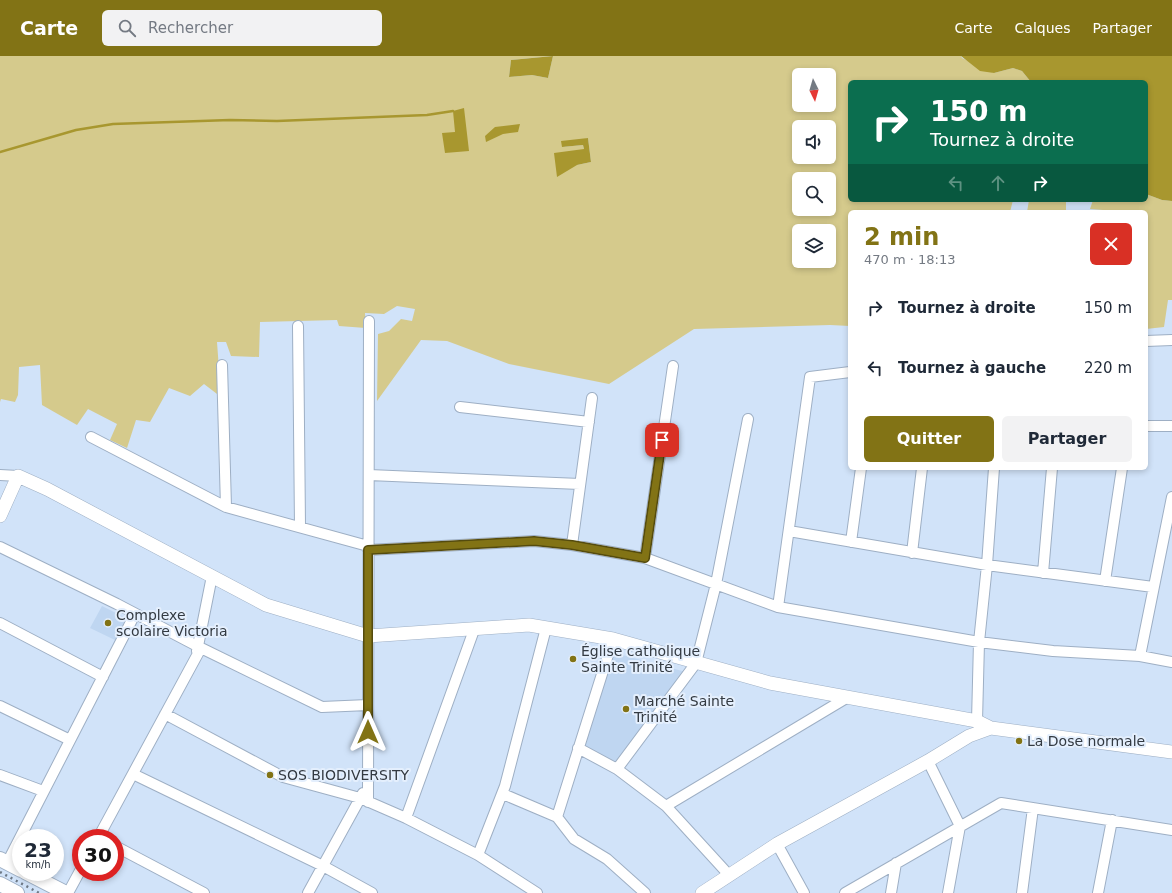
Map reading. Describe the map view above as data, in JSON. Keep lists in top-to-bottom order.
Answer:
{
  "places": [
    "Complexe scolaire Victoria",
    "Église catholique Sainte Trinité",
    "Marché Sainte Trinité",
    "La Dose normale",
    "SOS BIODIVERSITY"
  ],
  "north": "bottom",
  "page": {
    "header": "Carte",
    "search": "Rechercher",
    "nav": ["Carte", "Calques", "Partager"],
    "turn": ["150 m", "Tournez à droite"],
    "heading": ["2 min", "470 m · 18:13"],
    "list": [
      {
        "name": "Tournez à droite",
        "value": "150 m"
      },
      {
        "name": "Tournez à gauche",
        "value": "220 m"
      }
    ],
    "buttons": ["Quitter", "Partager"],
    "speed": "23 km/h",
    "limit": "30"
  }
}
